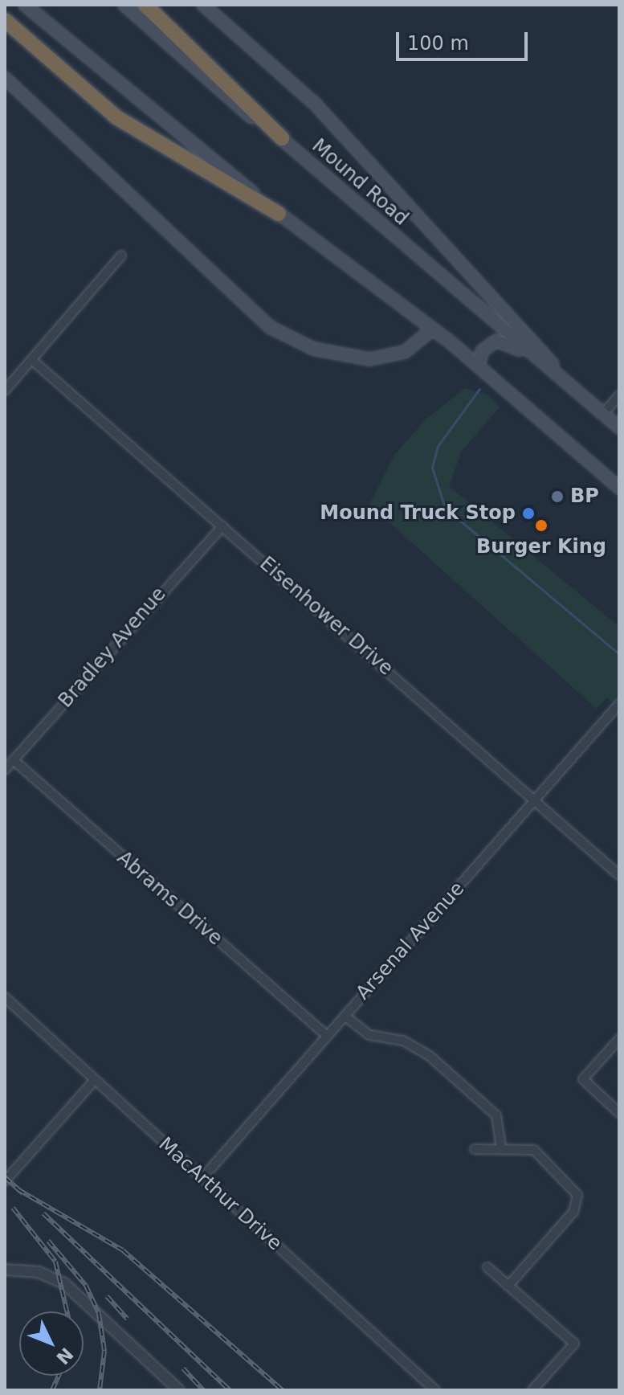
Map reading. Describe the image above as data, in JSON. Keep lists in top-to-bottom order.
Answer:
{
  "streets": {
    "main road": ["Mound Road"],
    "street": [
      "Eisenhower Drive",
      "Bradley Avenue",
      "Abrams Drive",
      "Arsenal Avenue",
      "MacArthur Drive"
    ]
  },
  "crossings": [
    ["Eisenhower Drive", "Bradley Avenue"],
    ["Eisenhower Drive", "Arsenal Avenue"],
    ["Bradley Avenue", "Abrams Drive"],
    ["Abrams Drive", "Arsenal Avenue"],
    ["Arsenal Avenue", "MacArthur Drive"]
  ],
  "places": ["BP", "Mound Truck Stop", "Burger King"],
  "scale_bar": "100 m",
  "north": "bottom right"
}
